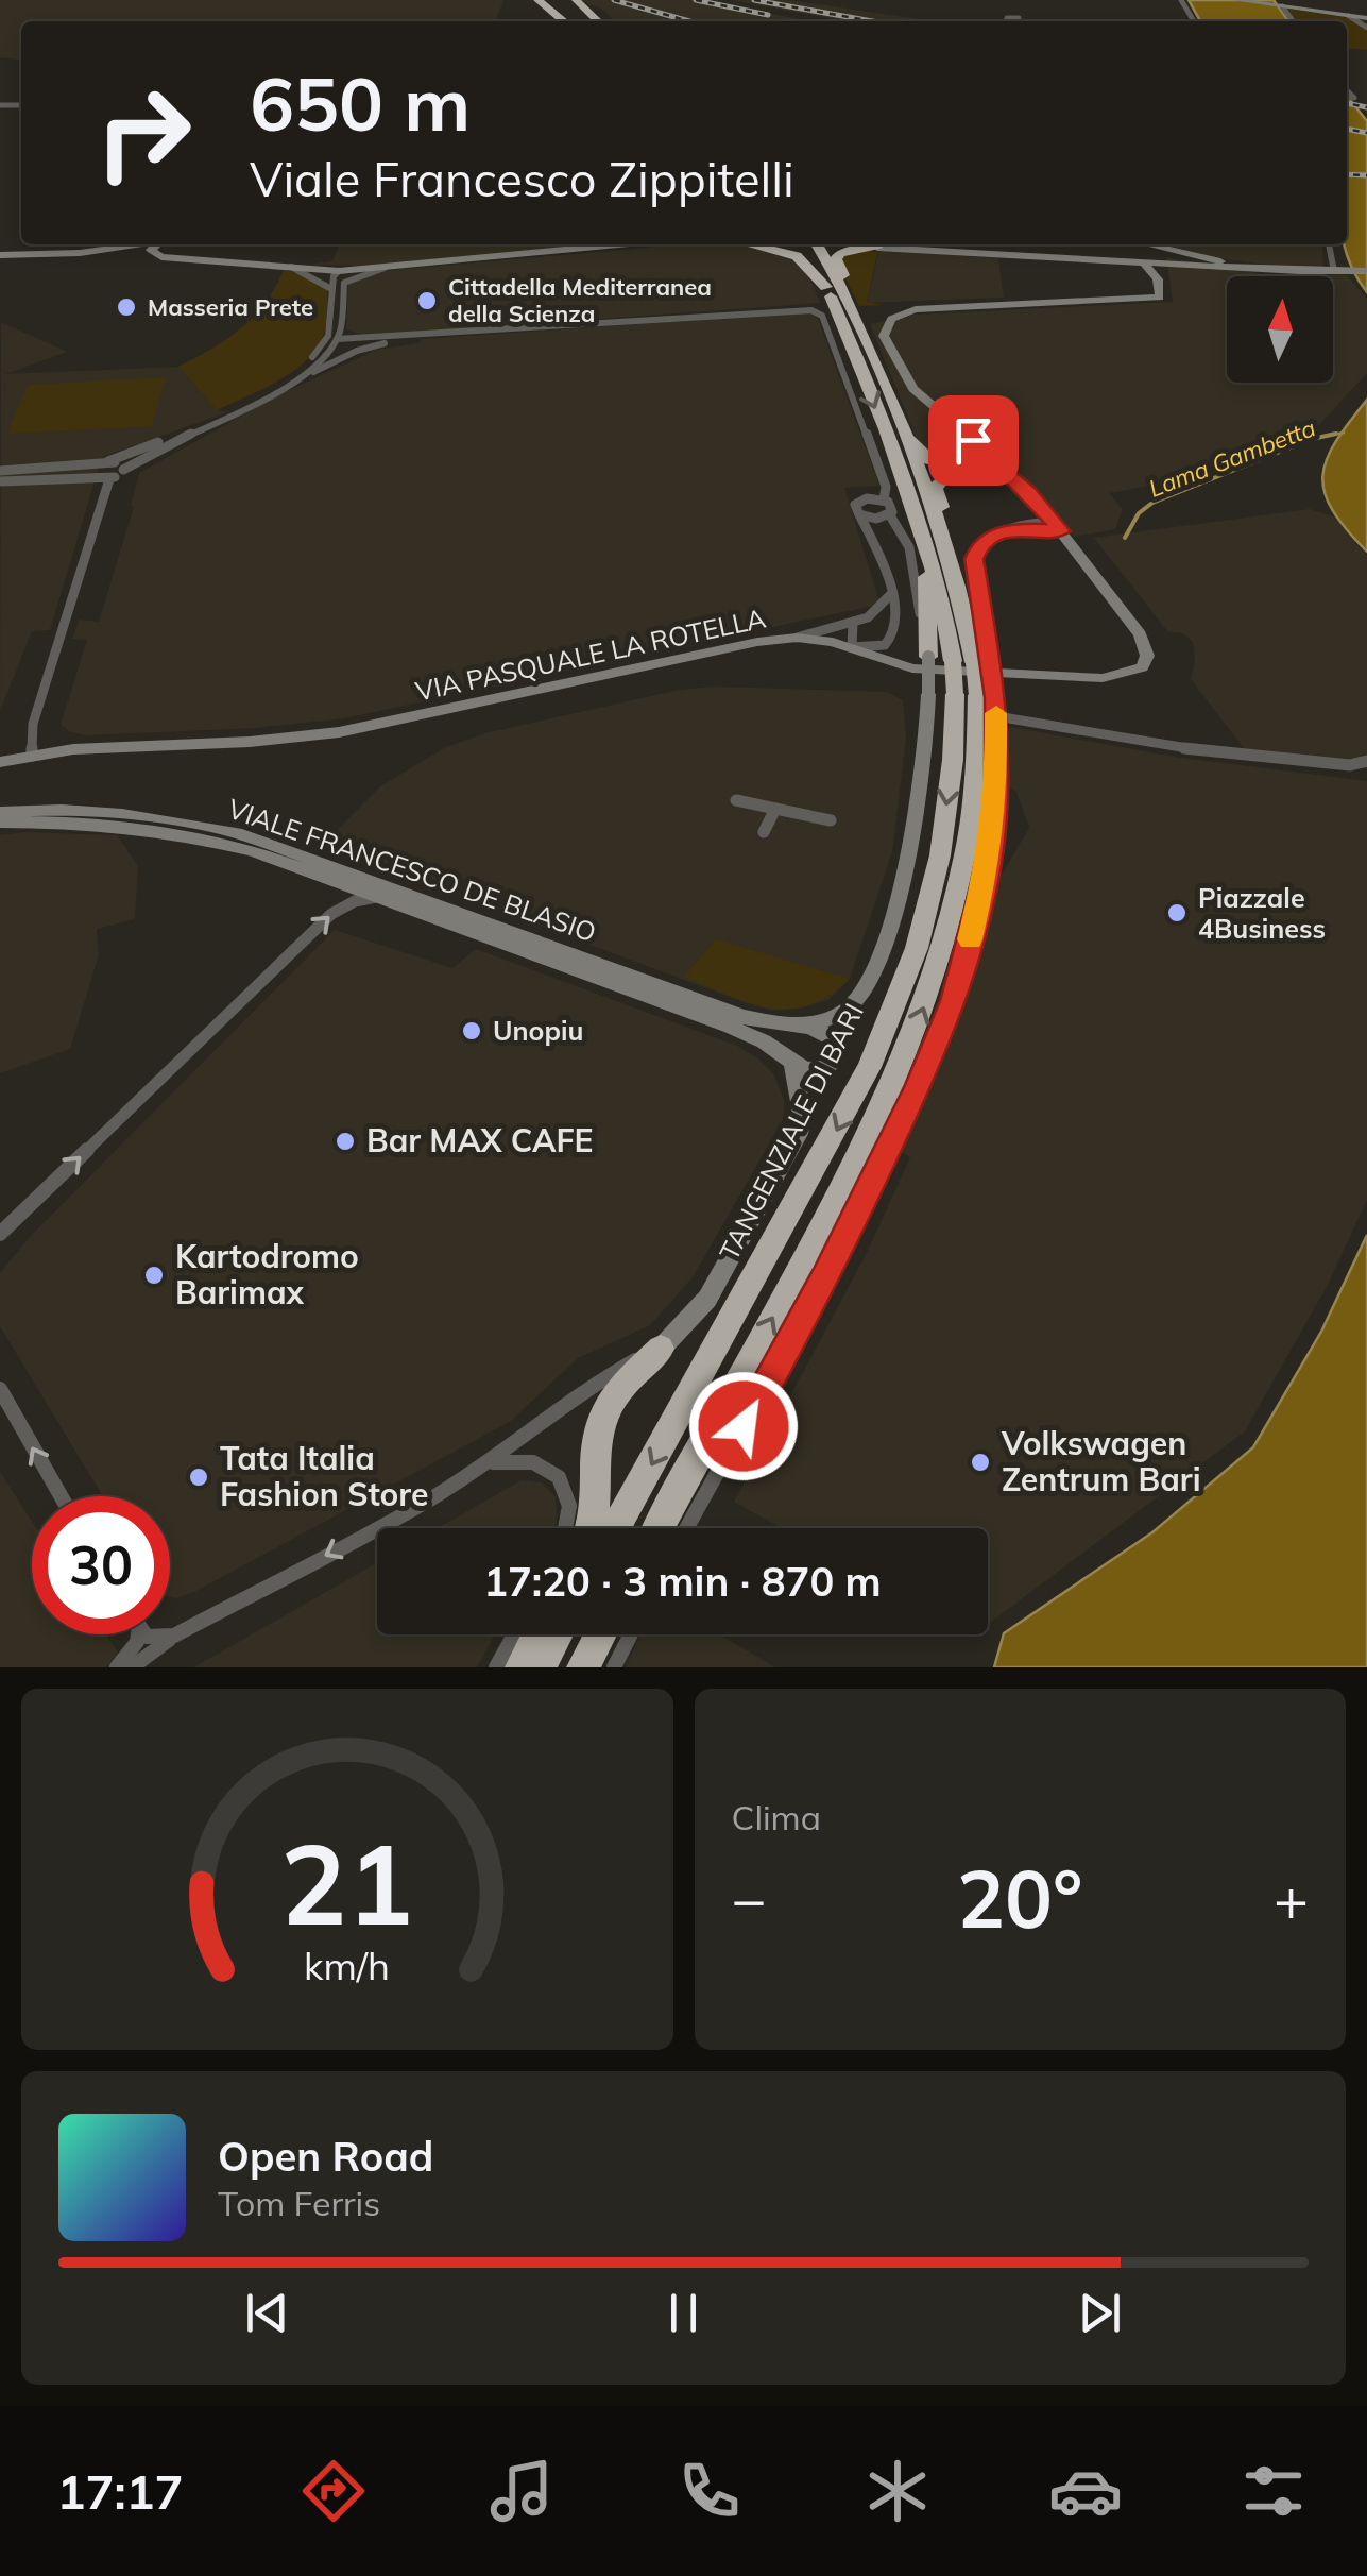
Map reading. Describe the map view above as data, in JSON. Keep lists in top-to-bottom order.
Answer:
{
  "streets": {
    "highway": ["TANGENZIALE DI BARI"],
    "street": ["VIA PASQUALE LA ROTELLA", "VIALE FRANCESCO DE BLASIO"]
  },
  "water": ["Lama Gambetta"],
  "places": [
    "Cittadella Mediterranea della Scienza",
    "Masseria Prete",
    "Piazzale 4Business",
    "Unopiu",
    "Bar MAX CAFE",
    "Kartodromo Barimax",
    "Volkswagen Zentrum Bari",
    "Tata Italia Fashion Store"
  ],
  "north": "top",
  "page": {
    "turn": ["650 m", "Viale Francesco Zippitelli"],
    "limit": "30",
    "trip": "17:20 · 3 min · 870 m",
    "tile": "Clima",
    "heat": ["−", "20°", "+"],
    "song": ["Open Road", "Tom Ferris"],
    "tabs": "17:17",
    "gauge": ["21", "km/h"]
  }
}
